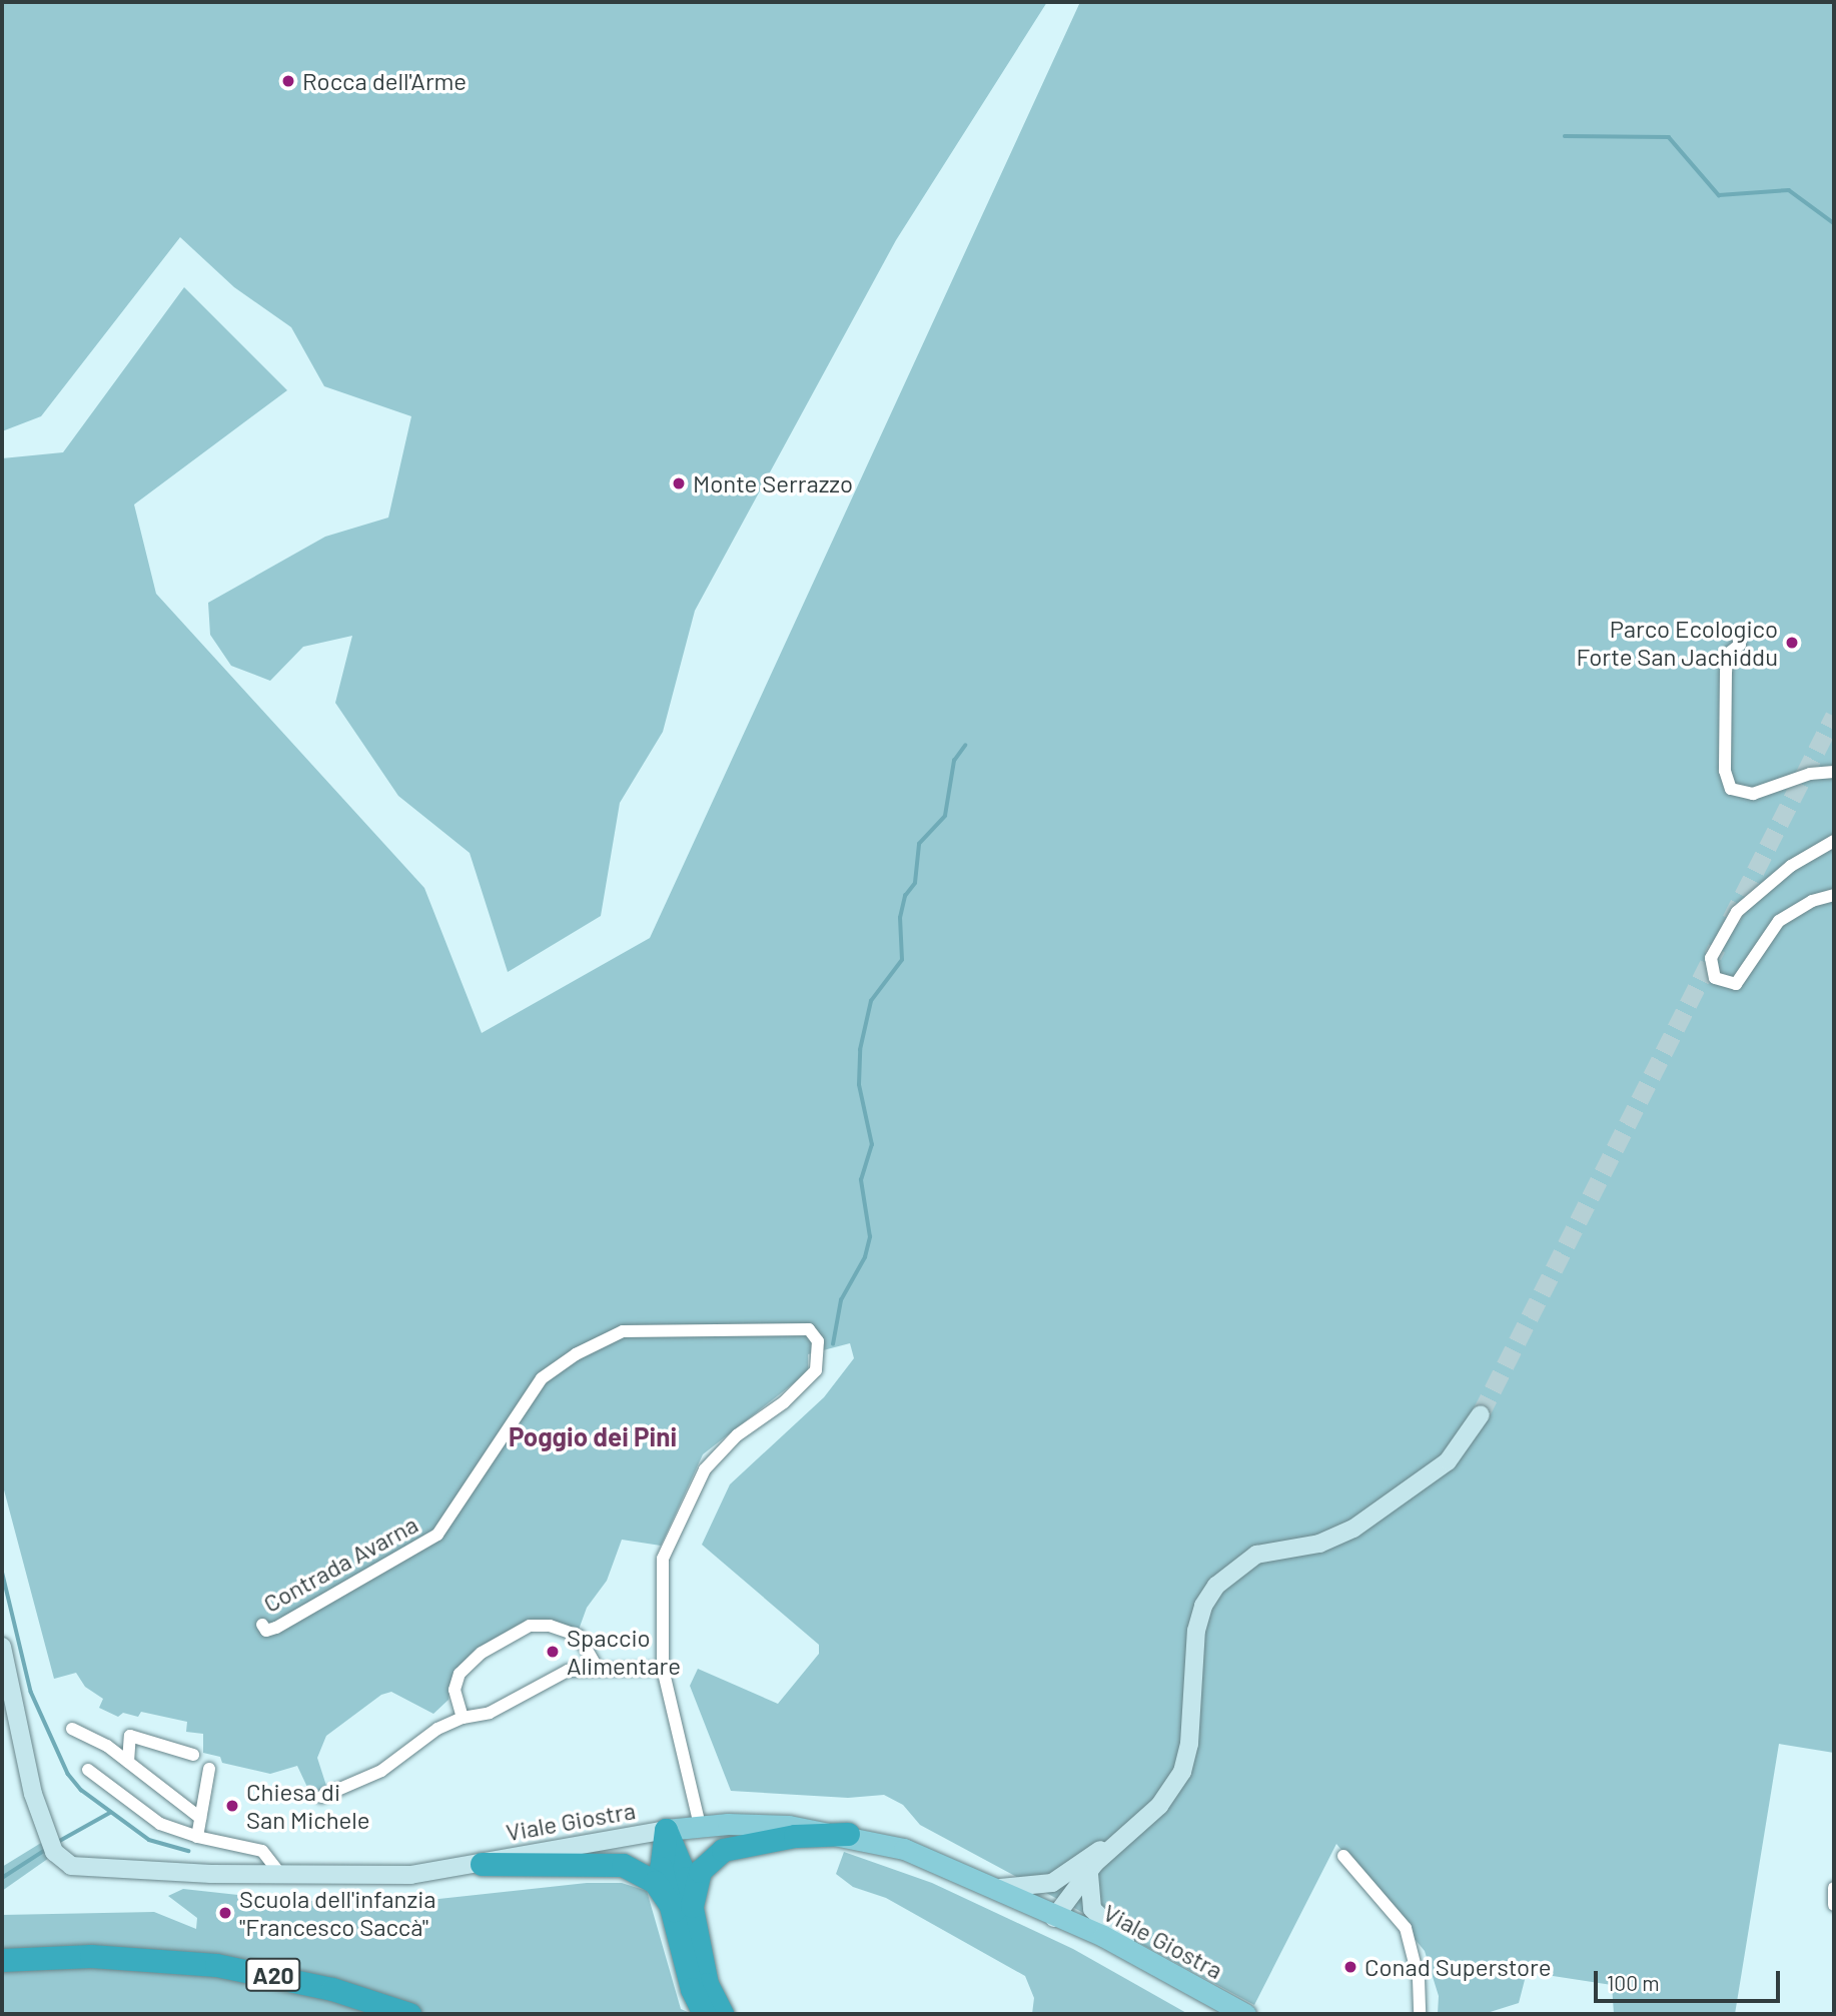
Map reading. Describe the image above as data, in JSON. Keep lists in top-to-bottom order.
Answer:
{
  "streets": {
    "highway": ["A20"],
    "main road": ["Viale Giostra"],
    "street": ["Contrada Avarna"]
  },
  "districts": ["Poggio dei Pini"],
  "places": [
    "Rocca dell'Arme",
    "Monte Serrazzo",
    "Parco Ecologico Forte San Jachiddu",
    "Spaccio Alimentare",
    "Chiesa di San Michele",
    "Scuola dell'infanzia \"Francesco Saccà\"",
    "Conad Superstore"
  ],
  "scale_bar": "100 m"
}
